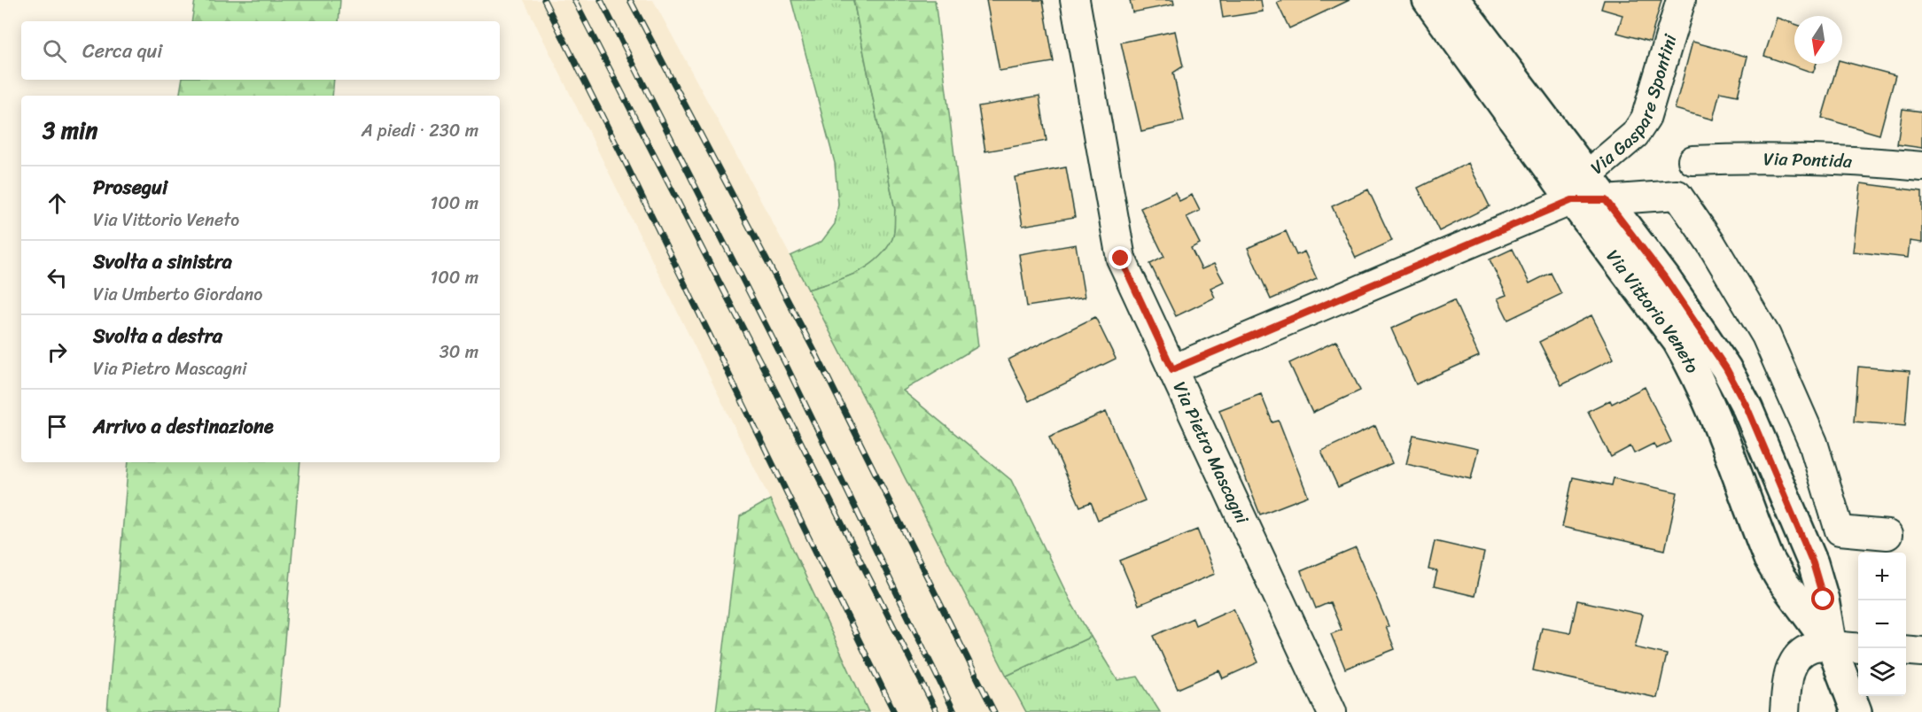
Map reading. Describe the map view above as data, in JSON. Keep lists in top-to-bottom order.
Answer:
{
  "streets": {
    "street": [
      "Via Gaspare Spontini",
      "Via Pontida",
      "Via Vittorio Veneto",
      "Via Pietro Mascagni"
    ]
  },
  "crossings": [
    ["Via Gaspare Spontini", "Via Vittorio Veneto"],
    ["Via Gaspare Spontini", "Via Pietro Mascagni"]
  ],
  "north": "bottom",
  "page": {
    "search": "Cerca qui",
    "heading": ["3 min", "A piedi · 230 m"],
    "list": [
      ["Prosegui", "Via Vittorio Veneto", "100 m"],
      ["Svolta a sinistra", "Via Umberto Giordano", "100 m"],
      ["Svolta a destra", "Via Pietro Mascagni", "30 m"],
      "Arrivo a destinazione"
    ],
    "map_buttons": ["+", "−"]
  }
}
